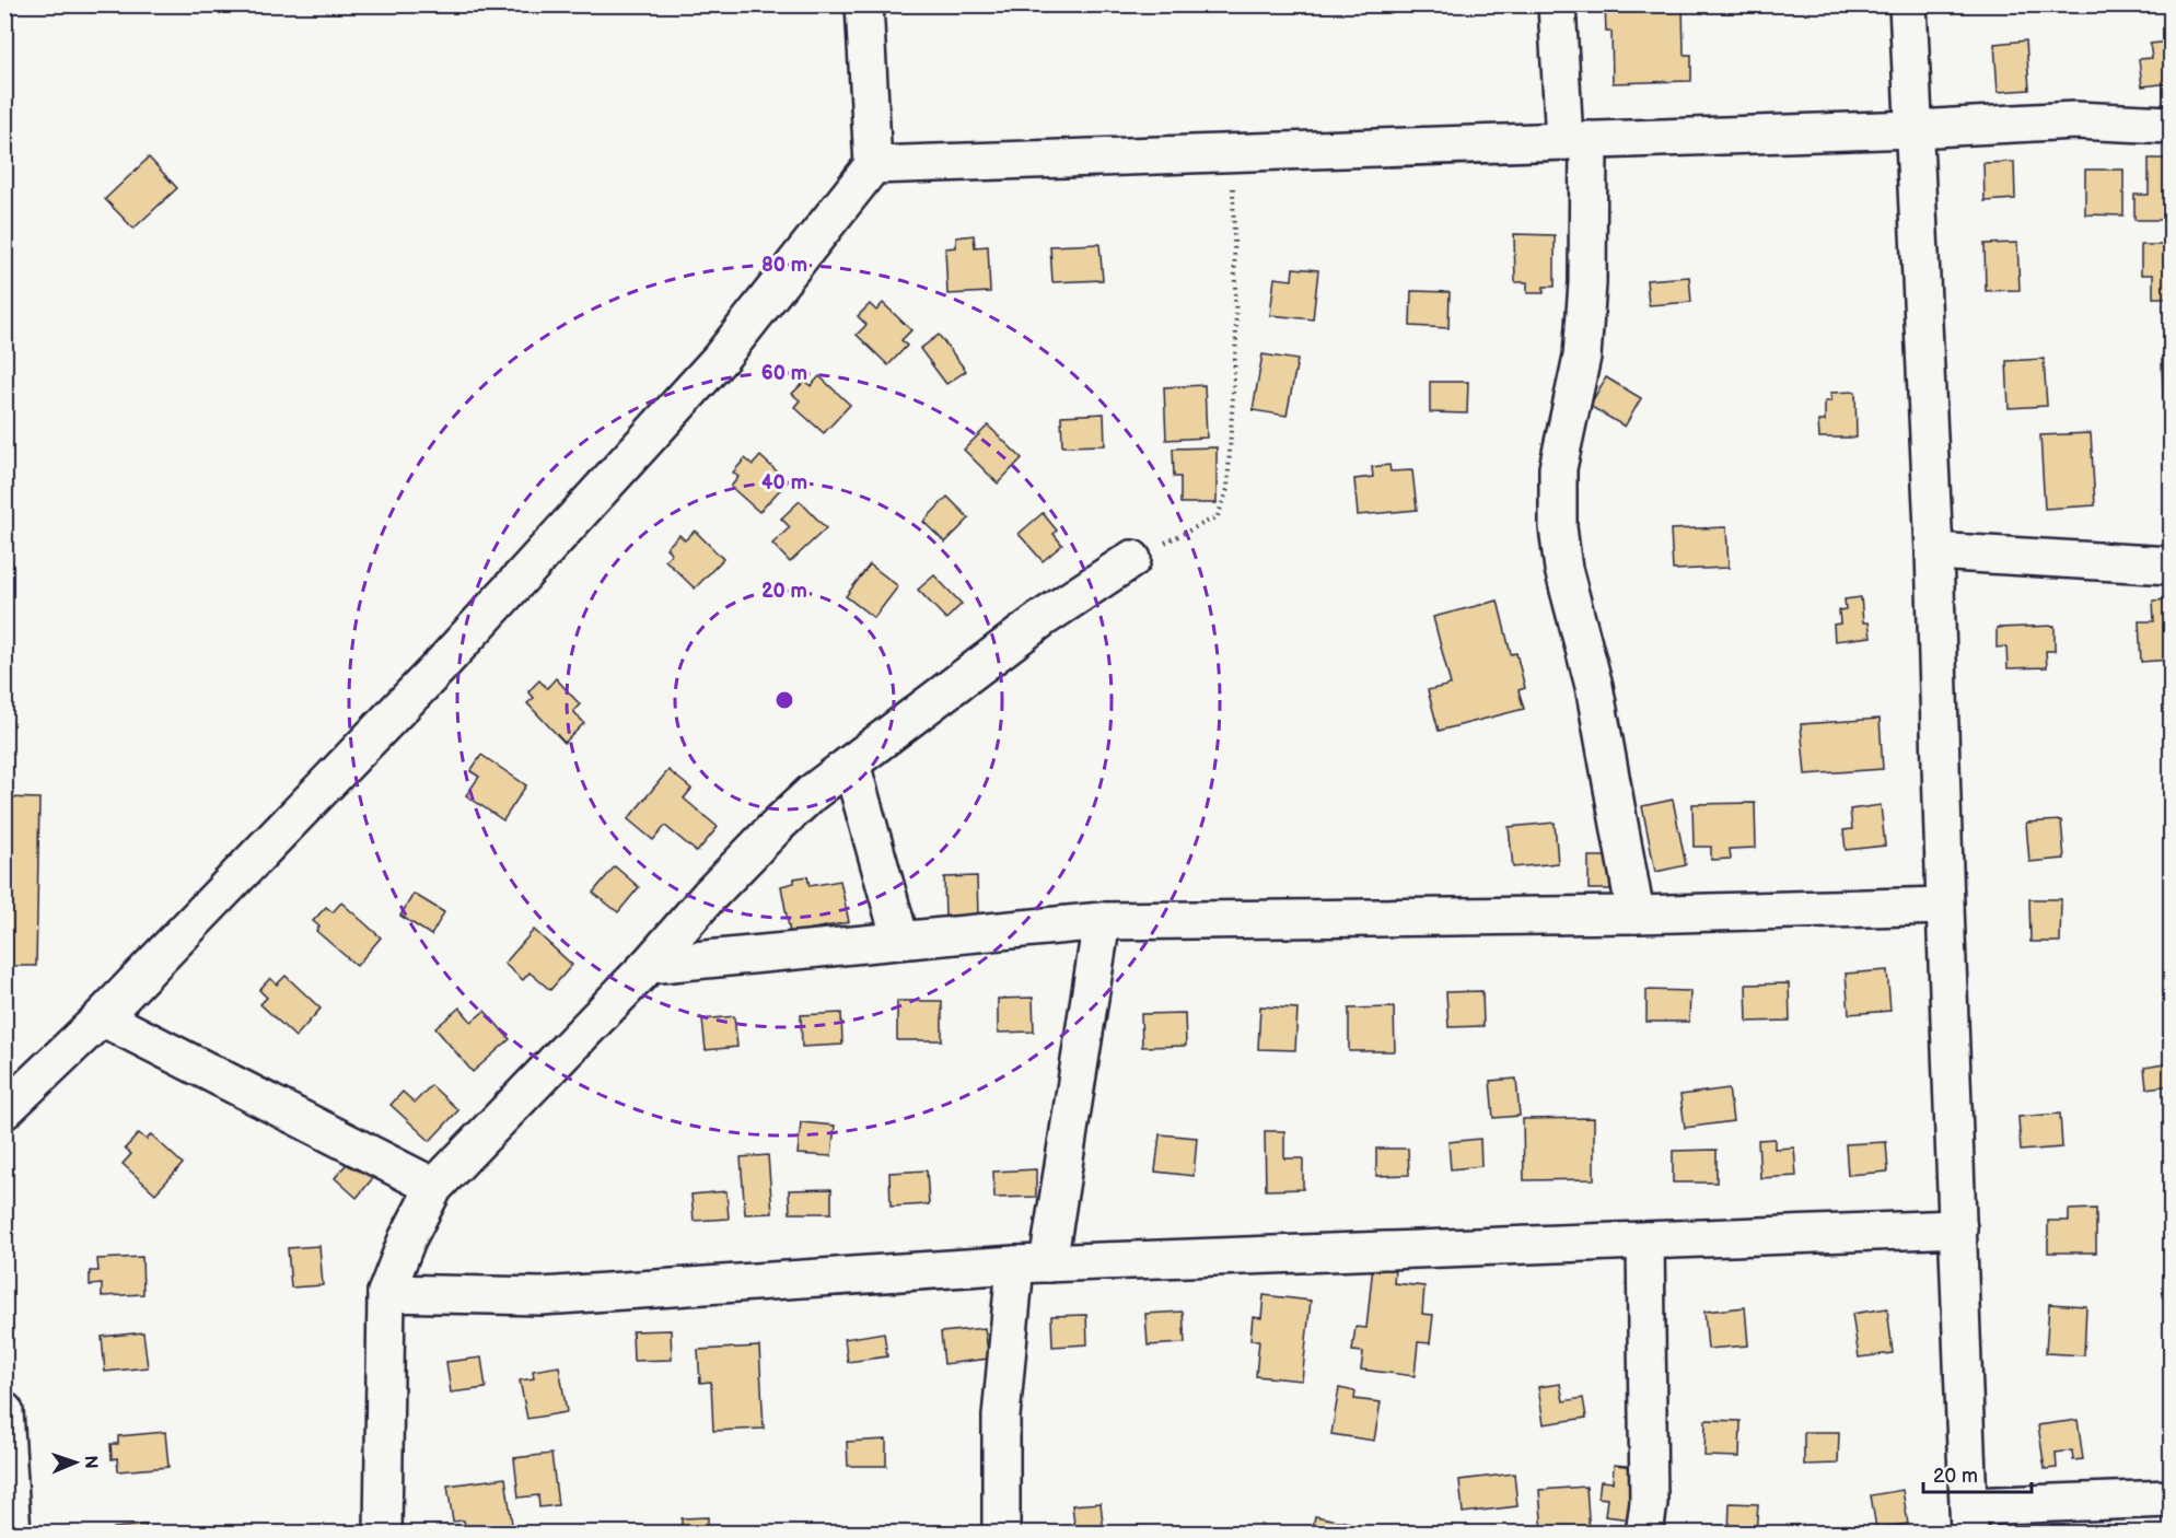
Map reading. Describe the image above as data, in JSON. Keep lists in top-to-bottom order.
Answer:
{
  "scale_bar": "20 m",
  "north": "right",
  "rings": [
    "80 m",
    "60 m",
    "40 m",
    "20 m"
  ]
}
